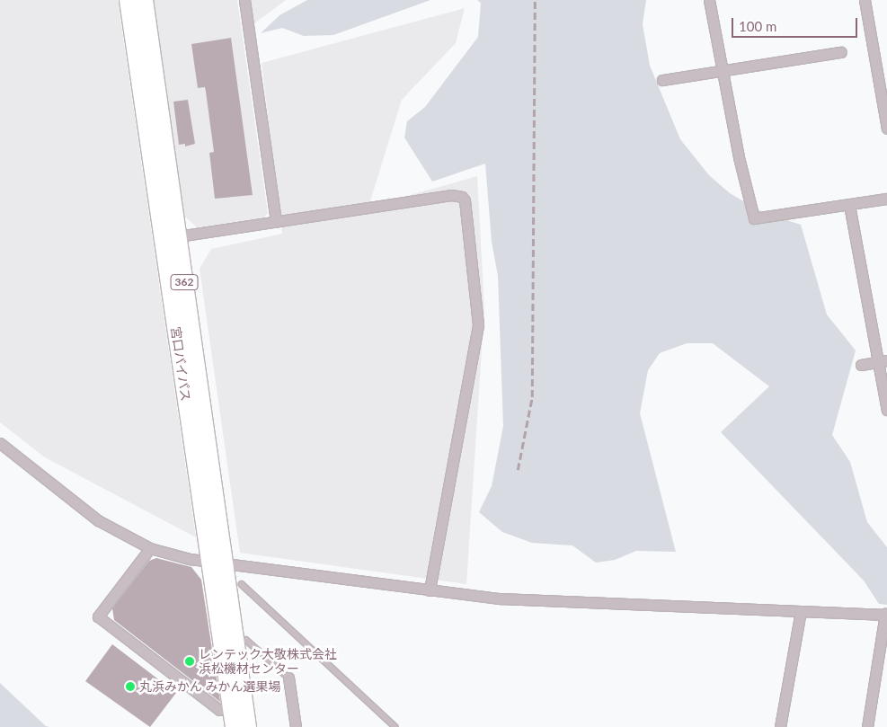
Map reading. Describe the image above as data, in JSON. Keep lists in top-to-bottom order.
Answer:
{
  "streets": {
    "highway": ["362", "宮口バイパス"]
  },
  "places": ["レンテック大敬株式会社 浜松機材センター", "丸浜みかん みかん選果場"],
  "scale_bar": "100 m"
}
